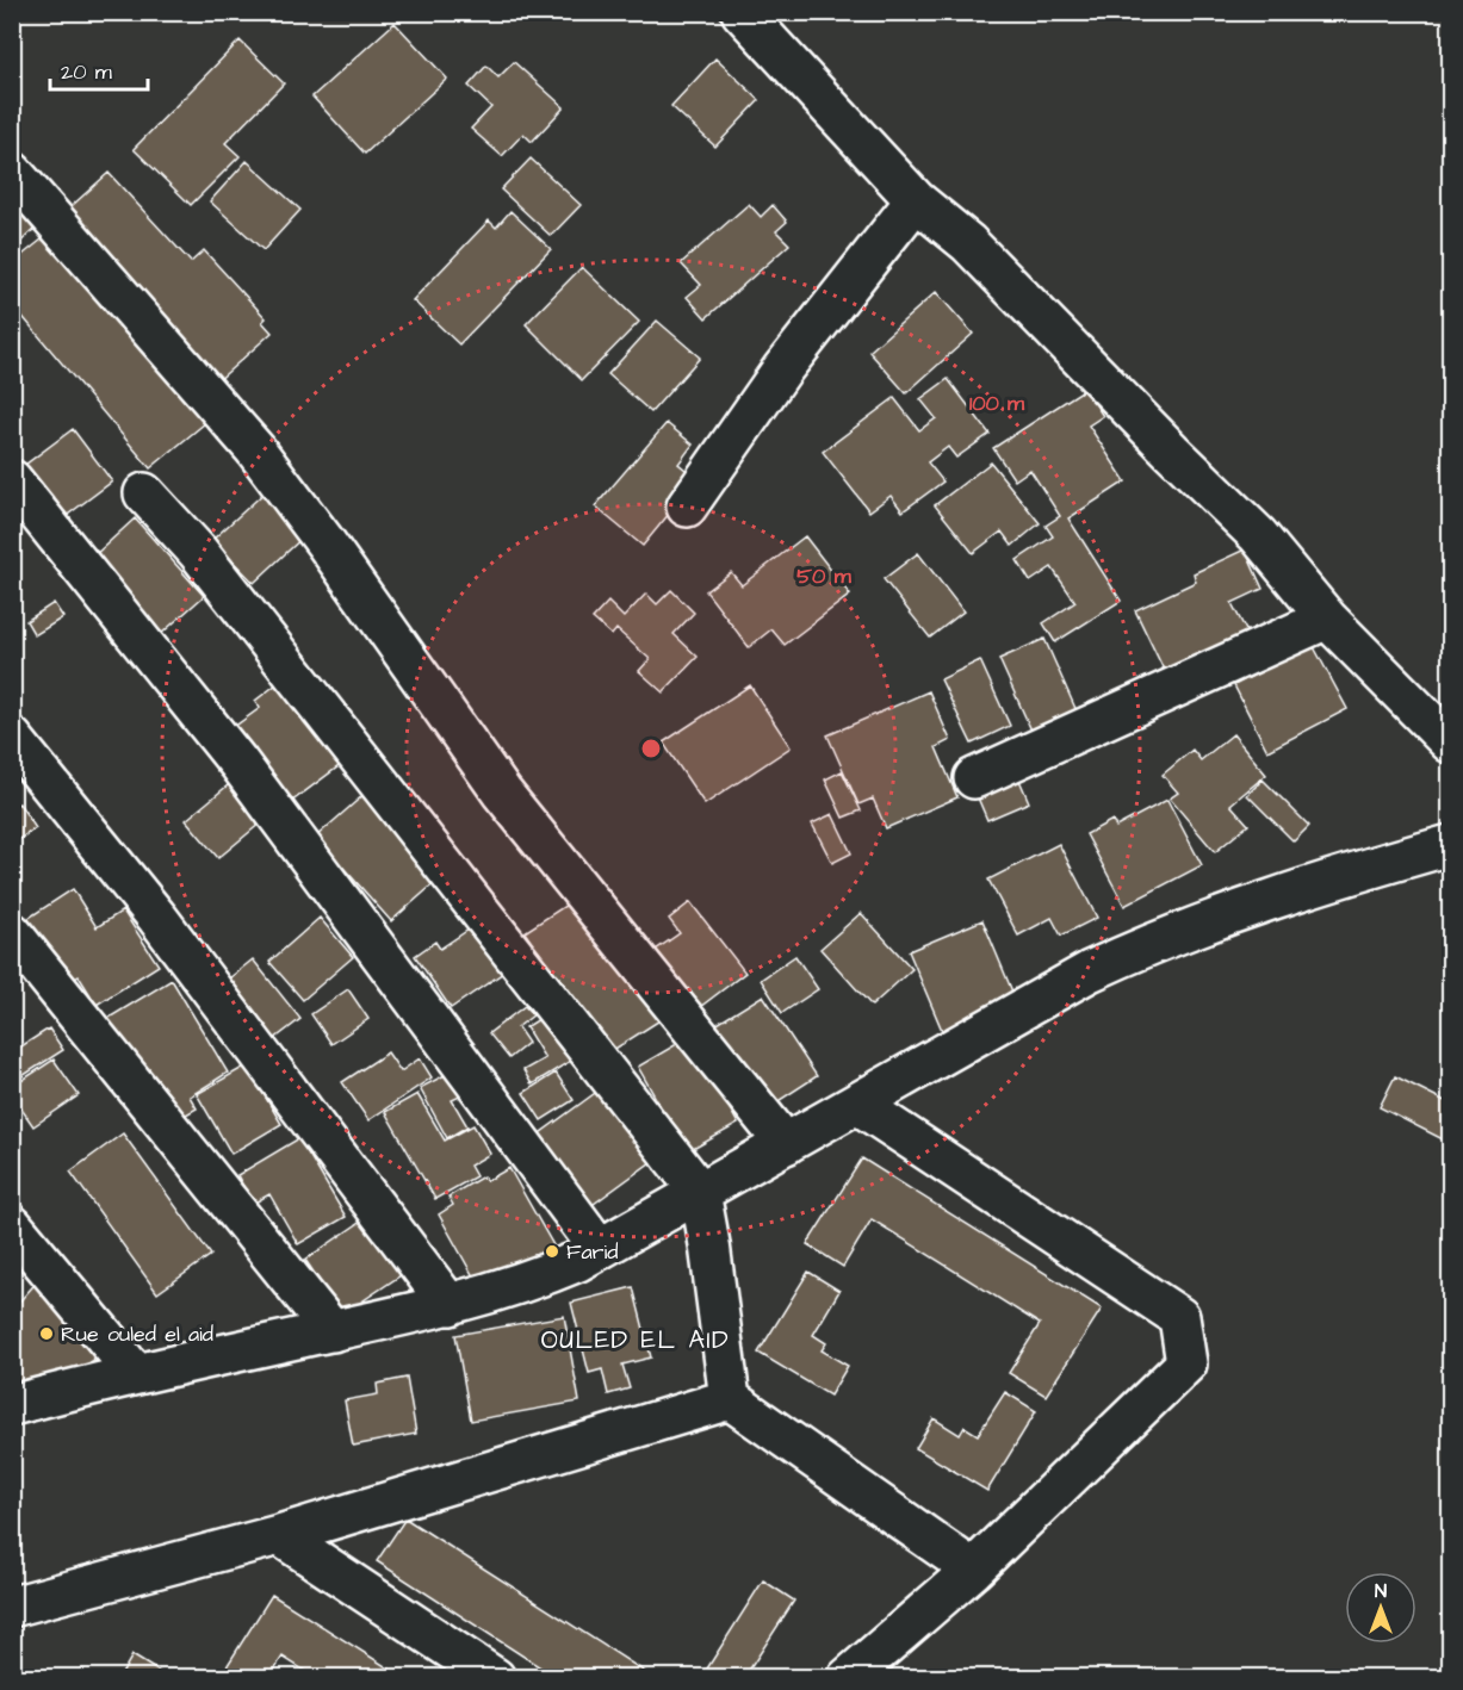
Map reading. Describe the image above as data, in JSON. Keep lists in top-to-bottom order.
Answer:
{
  "districts": ["OULED EL AID"],
  "places": ["Farid", "Rue ouled el aid"],
  "scale_bar": "20 m",
  "north": "top",
  "rings": ["100 m", "50 m"]
}
